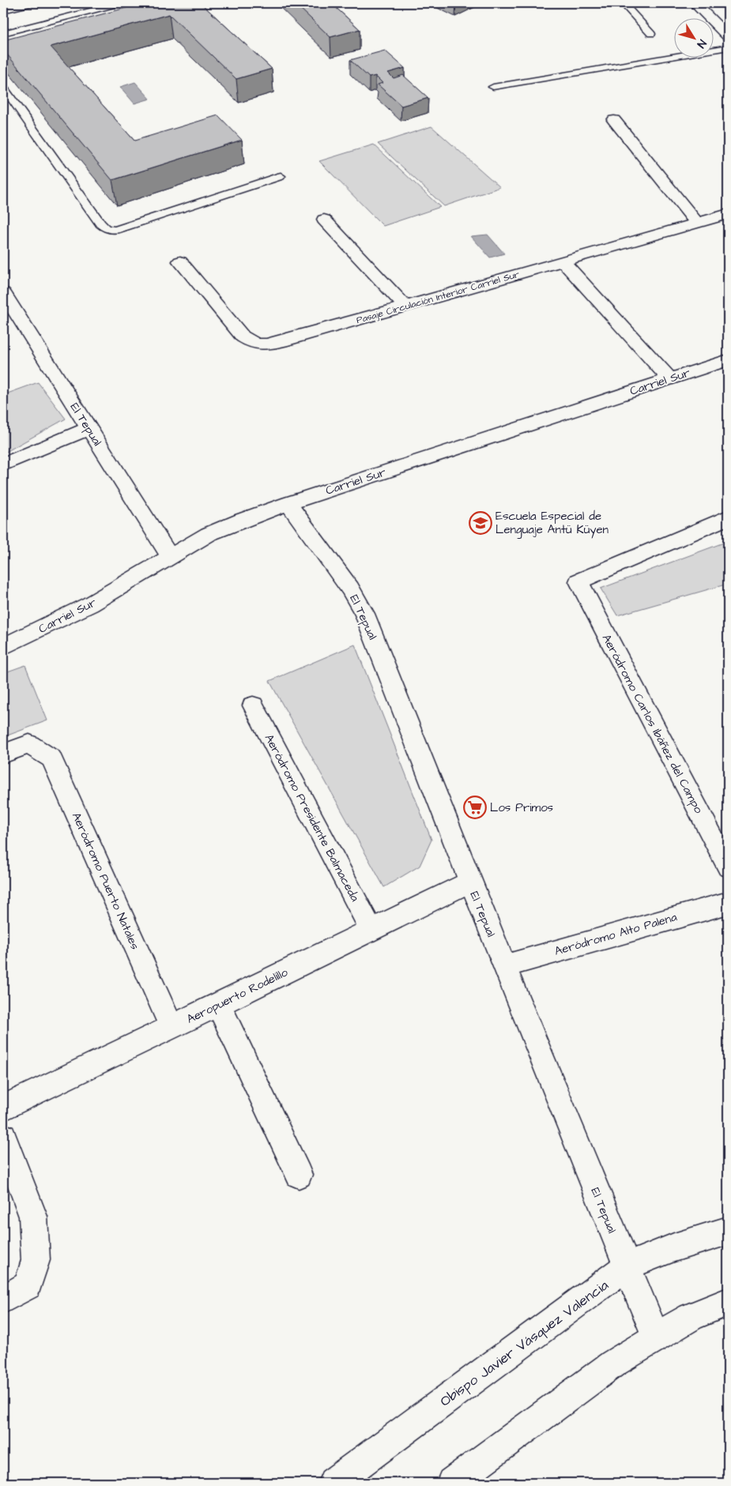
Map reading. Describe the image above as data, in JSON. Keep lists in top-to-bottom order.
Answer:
{
  "streets": {
    "street": [
      "Pasaje Circulación Interior Carriel Sur",
      "Carriel Sur",
      "El Tepual",
      "Aeródromo Carlos Ibáñez del Campo",
      "Aeródromo Presidente Balmaceda",
      "Aeródromo Puerto Natales",
      "Aeródromo Alto Palena",
      "Aeropuerto Rodelillo",
      "Obispo Javier Vásquez Valencia"
    ]
  },
  "crossings": [
    ["Carriel Sur", "El Tepual"],
    ["El Tepual", "Aeródromo Alto Palena"],
    ["El Tepual", "Aeropuerto Rodelillo"],
    ["El Tepual", "Obispo Javier Vásquez Valencia"],
    ["Aeródromo Presidente Balmaceda", "Aeropuerto Rodelillo"],
    ["Aeródromo Puerto Natales", "Aeropuerto Rodelillo"]
  ],
  "places": {
    "school or university": ["Escuela Especial de Lenguaje Antü Küyen"],
    "supermarket": ["Los Primos"]
  },
  "north": "bottom right"
}
